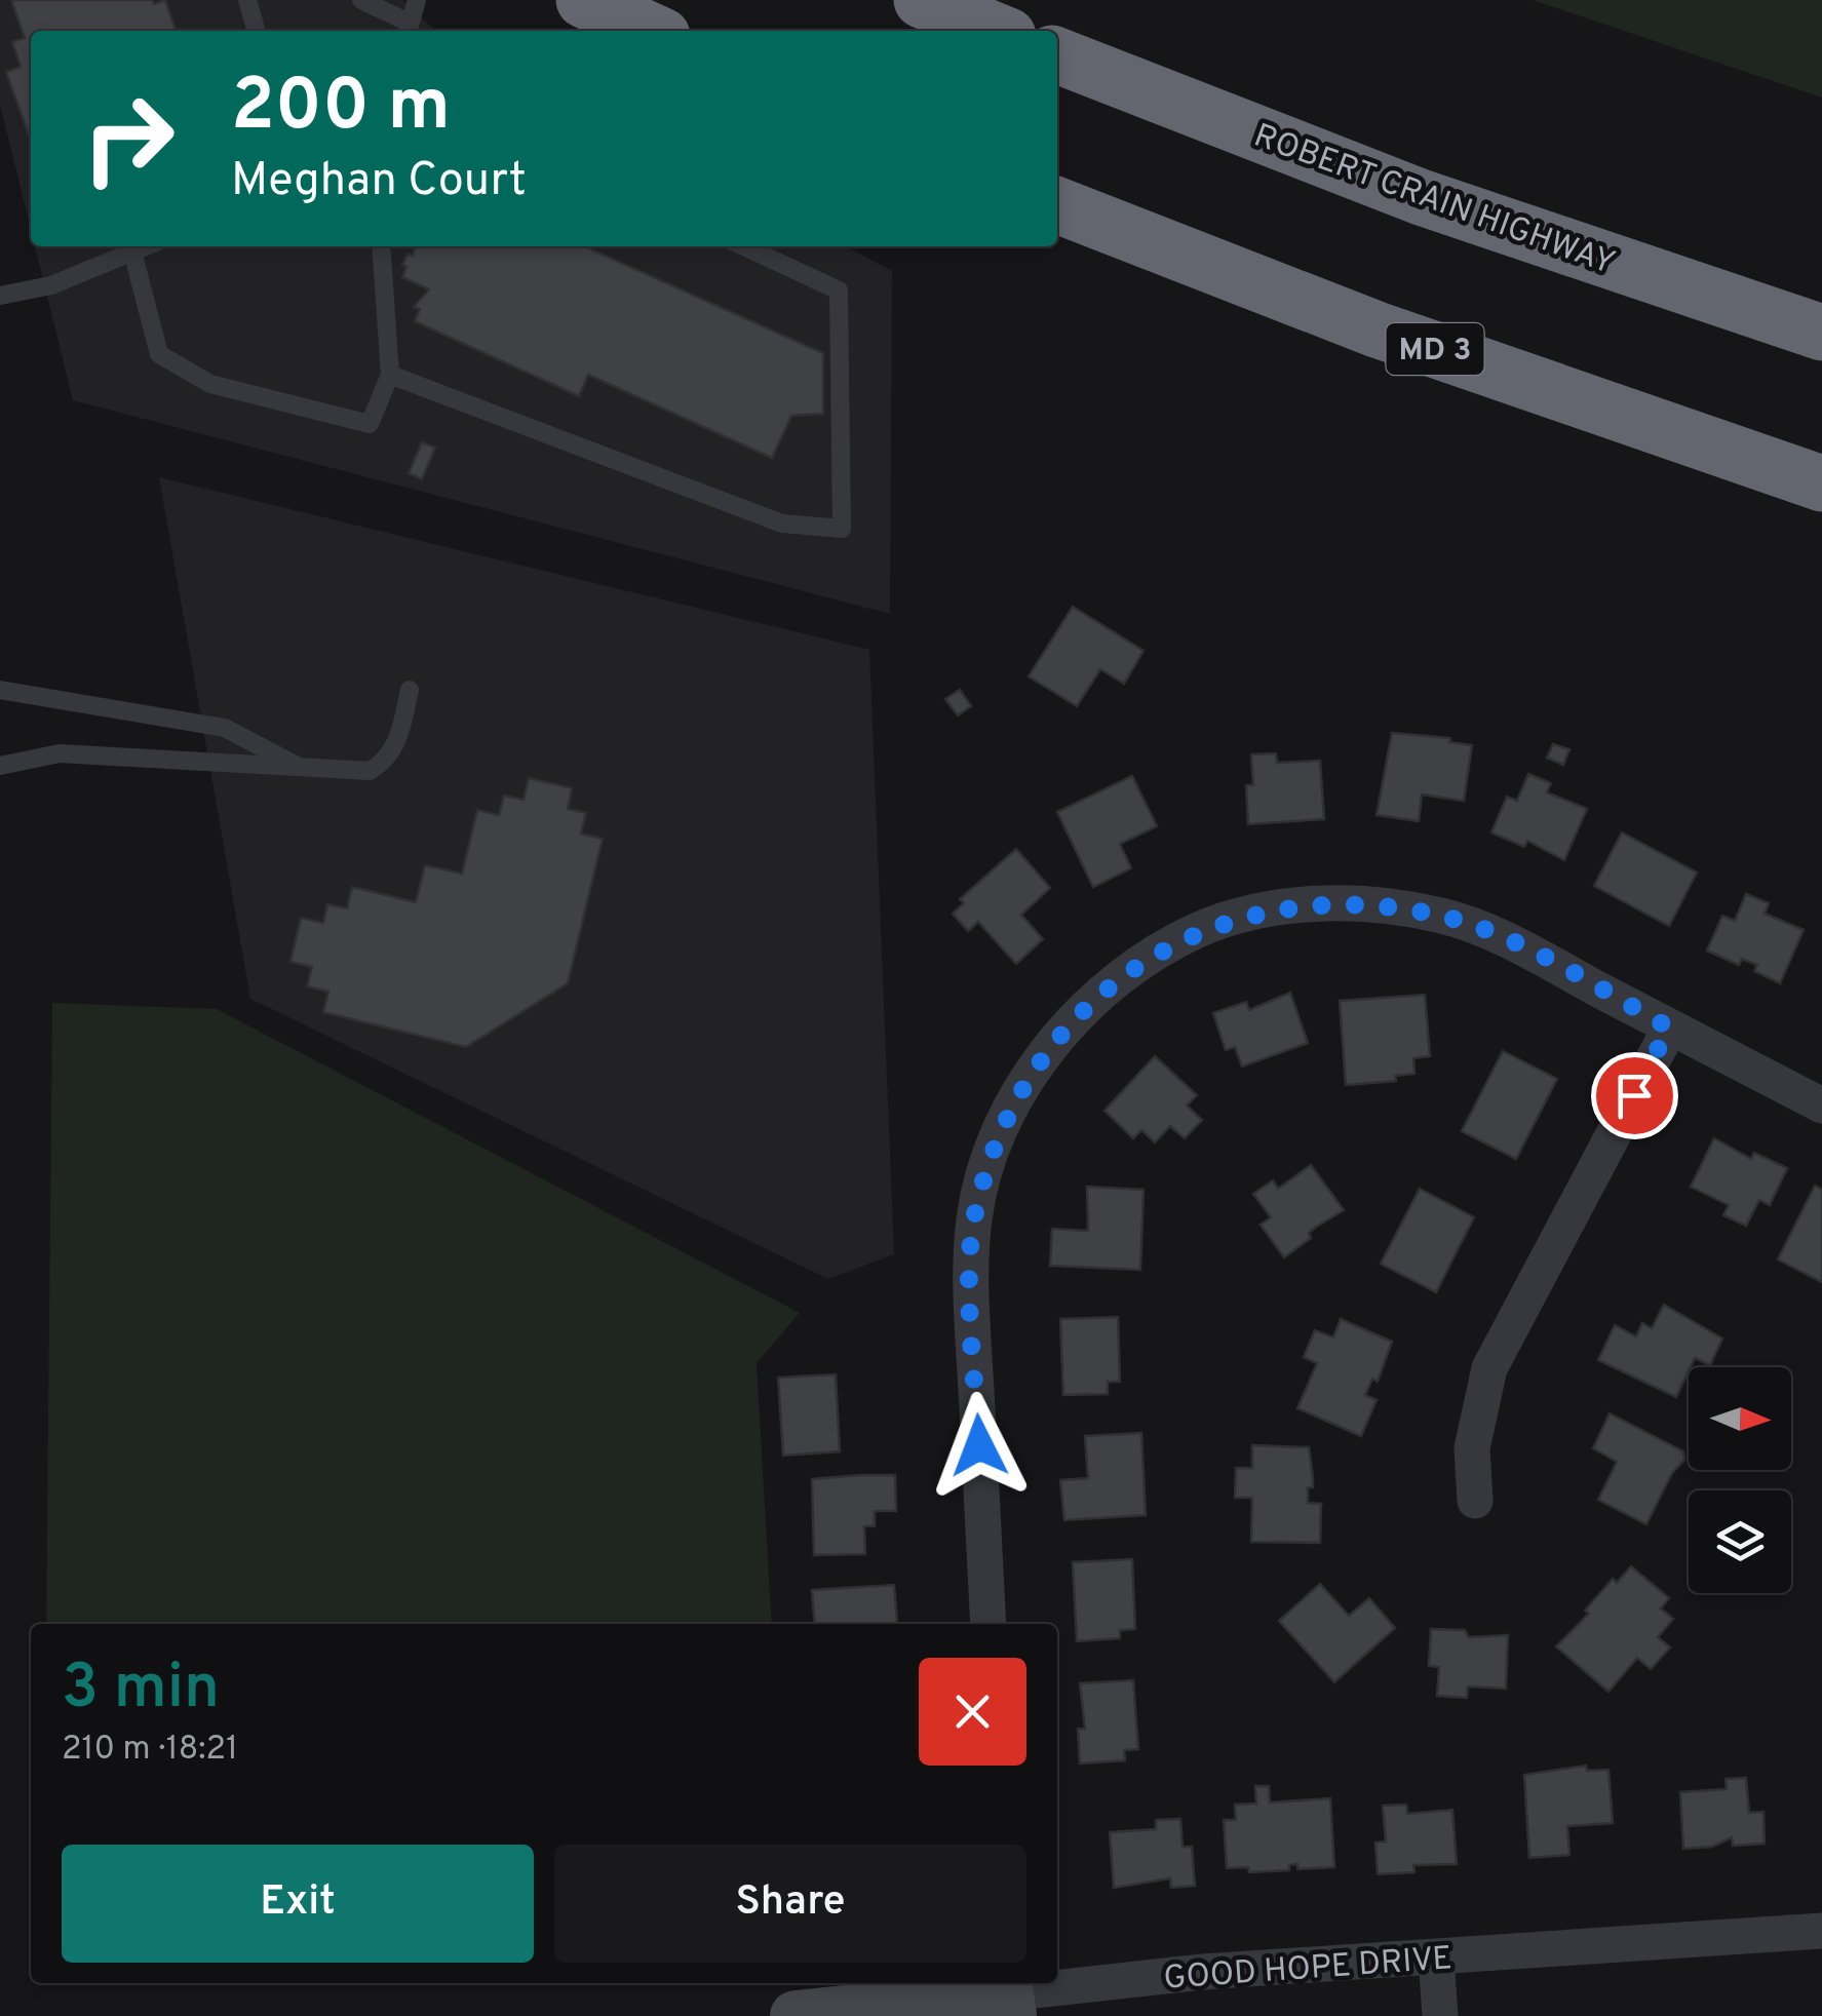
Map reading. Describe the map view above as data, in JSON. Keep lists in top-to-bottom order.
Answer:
{
  "streets": {
    "highway": ["ROBERT CRAIN HIGHWAY", "MD 3"],
    "street": ["GOOD HOPE DRIVE"]
  },
  "north": "right",
  "page": {
    "turn": ["200 m", "Meghan Court"],
    "heading": ["3 min", "210 m · 18:21"],
    "buttons": ["Exit", "Share"]
  }
}
